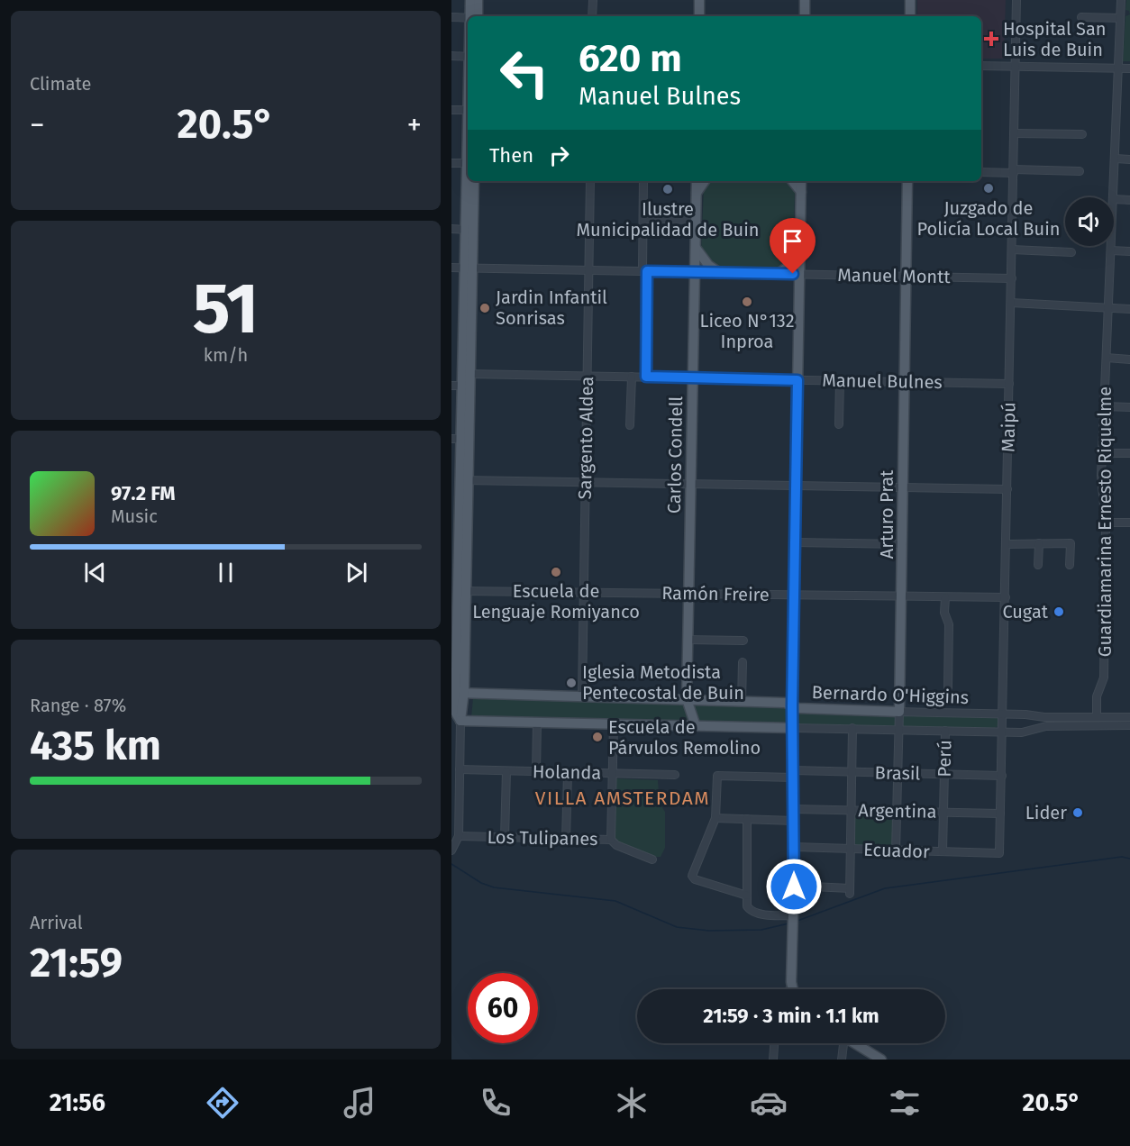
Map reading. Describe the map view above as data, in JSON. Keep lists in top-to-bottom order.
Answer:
{
  "streets": {
    "main road": ["Carlos Condell", "Arturo Prat", "Bernardo O'Higgins"],
    "street": [
      "Manuel Montt",
      "Manuel Bulnes",
      "Maipú",
      "Sargento Aldea",
      "Guardiamarina Ernesto Riquelme",
      "Ramón Freire",
      "Perú",
      "Holanda",
      "Brasil",
      "Argentina",
      "Los Tulipanes",
      "Ecuador"
    ]
  },
  "crossings": [
    ["Manuel Montt", "Maipú"],
    ["Manuel Montt", "Sargento Aldea"],
    ["Manuel Montt", "Carlos Condell"],
    ["Manuel Montt", "Arturo Prat"],
    ["Manuel Bulnes", "Maipú"],
    ["Manuel Bulnes", "Sargento Aldea"],
    ["Manuel Bulnes", "Carlos Condell"],
    ["Manuel Bulnes", "Arturo Prat"],
    ["Maipú", "Ramón Freire"],
    ["Maipú", "Bernardo O'Higgins"],
    ["Maipú", "Brasil"],
    ["Maipú", "Argentina"],
    ["Maipú", "Ecuador"],
    ["Sargento Aldea", "Ramón Freire"],
    ["Sargento Aldea", "Bernardo O'Higgins"],
    ["Carlos Condell", "Ramón Freire"],
    ["Carlos Condell", "Bernardo O'Higgins"],
    ["Arturo Prat", "Ramón Freire"],
    ["Arturo Prat", "Bernardo O'Higgins"],
    ["Arturo Prat", "Brasil"],
    ["Arturo Prat", "Argentina"],
    ["Arturo Prat", "Ecuador"],
    ["Guardiamarina Ernesto Riquelme", "Bernardo O'Higgins"],
    ["Bernardo O'Higgins", "Perú"],
    ["Perú", "Brasil"],
    ["Perú", "Argentina"],
    ["Perú", "Ecuador"]
  ],
  "districts": ["VILLA AMSTERDAM"],
  "places": {
    "health": ["Hospital San Luis de Buin"],
    "other": [
      "Juzgado de Policía Local Buin",
      "Ilustre Municipalidad de Buin",
      "Liceo N°132 Inproa",
      "Jardin Infantil Sonrisas",
      "Escuela de Lenguaje Romiyanco",
      "Cugat",
      "Iglesia Metodista Pentecostal de Buin",
      "Escuela de Párvulos Remolino",
      "Lider"
    ]
  },
  "page": {
    "tile": [
      "Climate",
      ["51", "km/h"],
      ["Range · 87%", "435 km"],
      ["Arrival", "21:59"]
    ],
    "turn": ["620 m", "Manuel Bulnes"],
    "heat": ["−", "20.5°", "+"],
    "then": "Then",
    "song": ["97.2 FM", "Music"],
    "limit": "60",
    "trip": "21:59 · 3 min · 1.1 km",
    "tabs": ["21:56", "20.5°"]
  }
}
